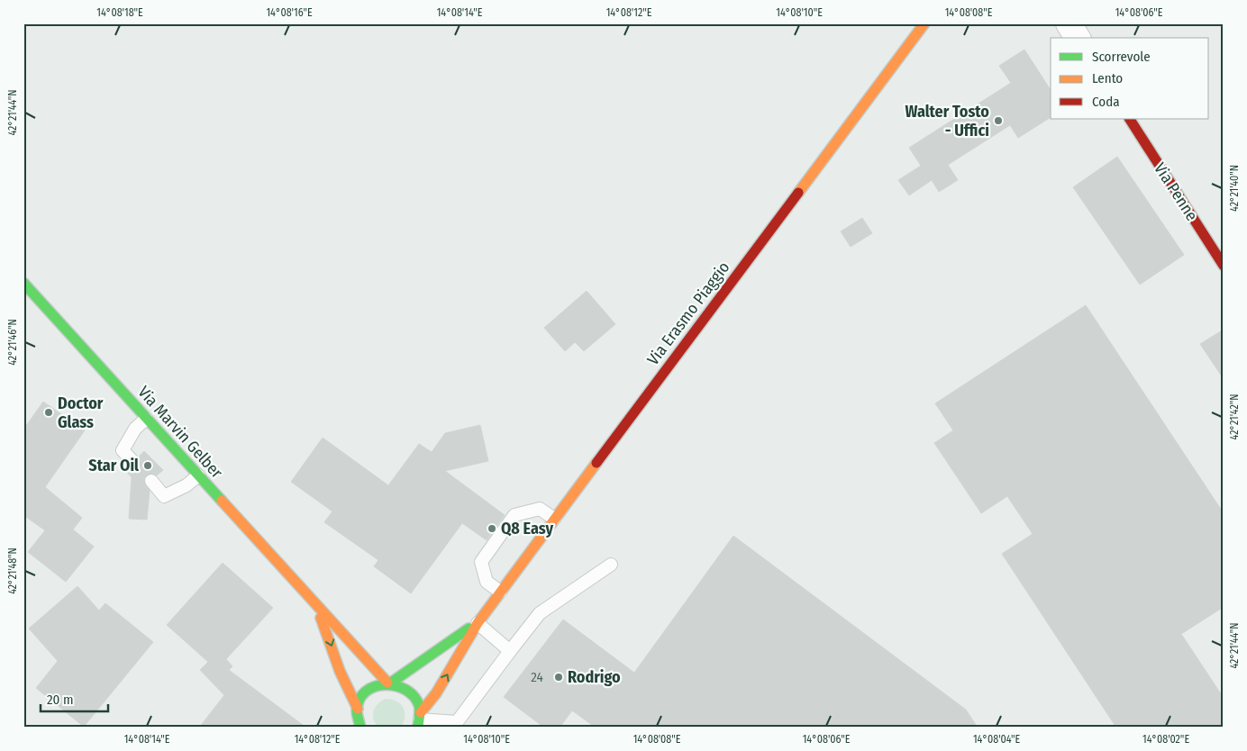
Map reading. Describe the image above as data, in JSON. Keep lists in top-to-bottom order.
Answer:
{
  "streets": {
    "street": ["Via Penne", "Via Erasmo Piaggio", "Via Marvin Gelber"]
  },
  "crossings": [
    ["Via Erasmo Piaggio", "Via Marvin Gelber"]
  ],
  "places": [
    "Walter Tosto - Uffici",
    "Doctor Glass",
    "Star Oil",
    "Q8 Easy",
    "Rodrigo"
  ],
  "house_numbers": ["24"],
  "legend": ["Scorrevole", "Lento", "Coda"],
  "scale_bar": "20 m",
  "coordinates": [
    "14°08'18\"E",
    "14°08'16\"E",
    "14°08'14\"E",
    "14°08'12\"E",
    "14°08'10\"E",
    "14°08'08\"E",
    "14°08'06\"E",
    "42°21'44\"N",
    "42°21'40\"N",
    "42°21'46\"N",
    "42°21'42\"N",
    "42°21'48\"N",
    "14°08'04\"E",
    "14°08'02\"E"
  ]
}
